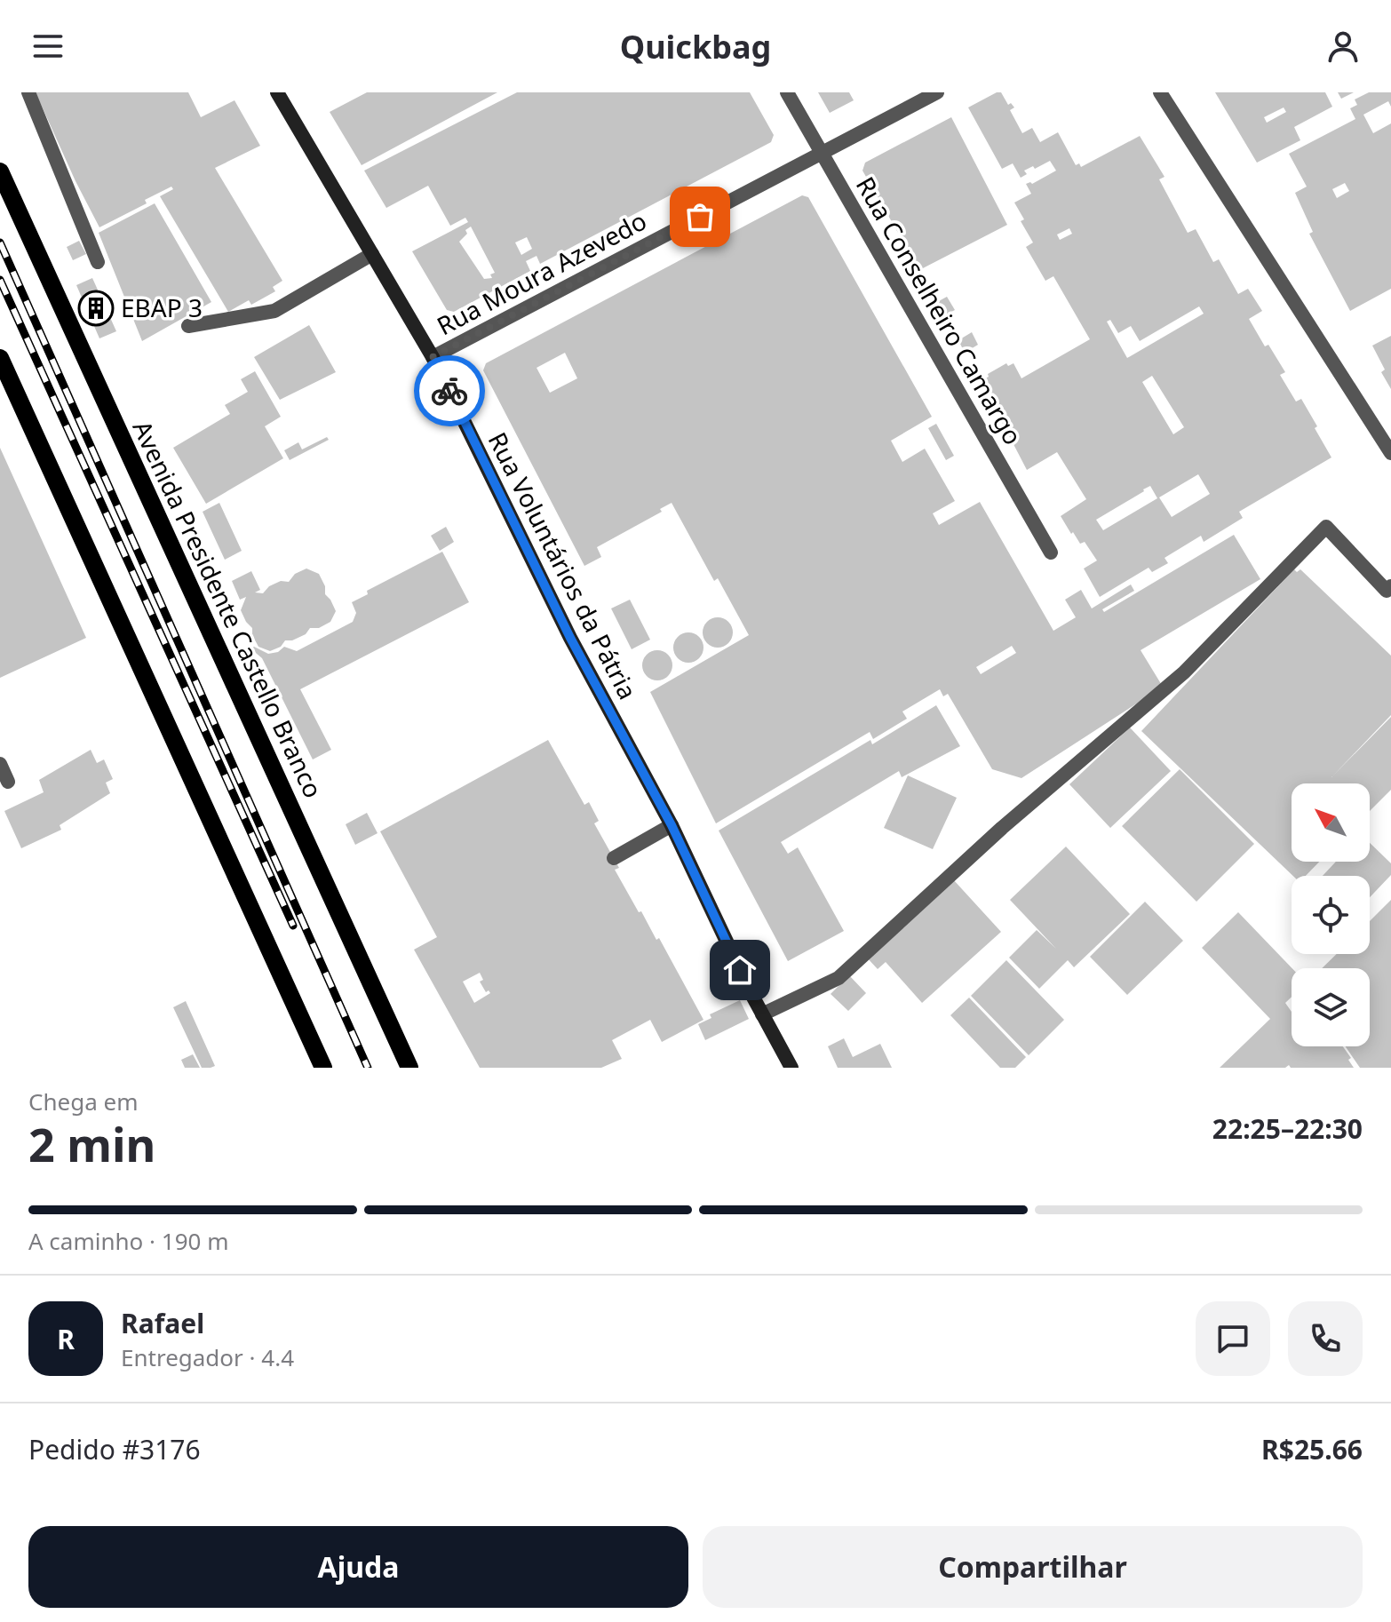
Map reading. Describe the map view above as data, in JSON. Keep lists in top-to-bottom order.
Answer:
{
  "streets": {
    "main road": ["Rua Voluntários da Pátria", "Avenida Presidente Castello Branco"],
    "street": ["Rua Moura Azevedo", "Rua Conselheiro Camargo"]
  },
  "crossings": [
    ["Rua Moura Azevedo", "Rua Conselheiro Camargo"],
    ["Rua Moura Azevedo", "Rua Voluntários da Pátria"]
  ],
  "places": {
    "building": ["EBAP 3"]
  },
  "north": "top left",
  "page": {
    "header": "Quickbag",
    "heading": ["2 min", "Chega em", "22:25–22:30"],
    "panel": [
      "Rafael",
      "Entregador · 4.4",
      "Pedido #3176",
      "R$25.66"
    ],
    "bar": "A caminho · 190 m",
    "round": "R",
    "buttons": ["Ajuda", "Compartilhar"]
  }
}
